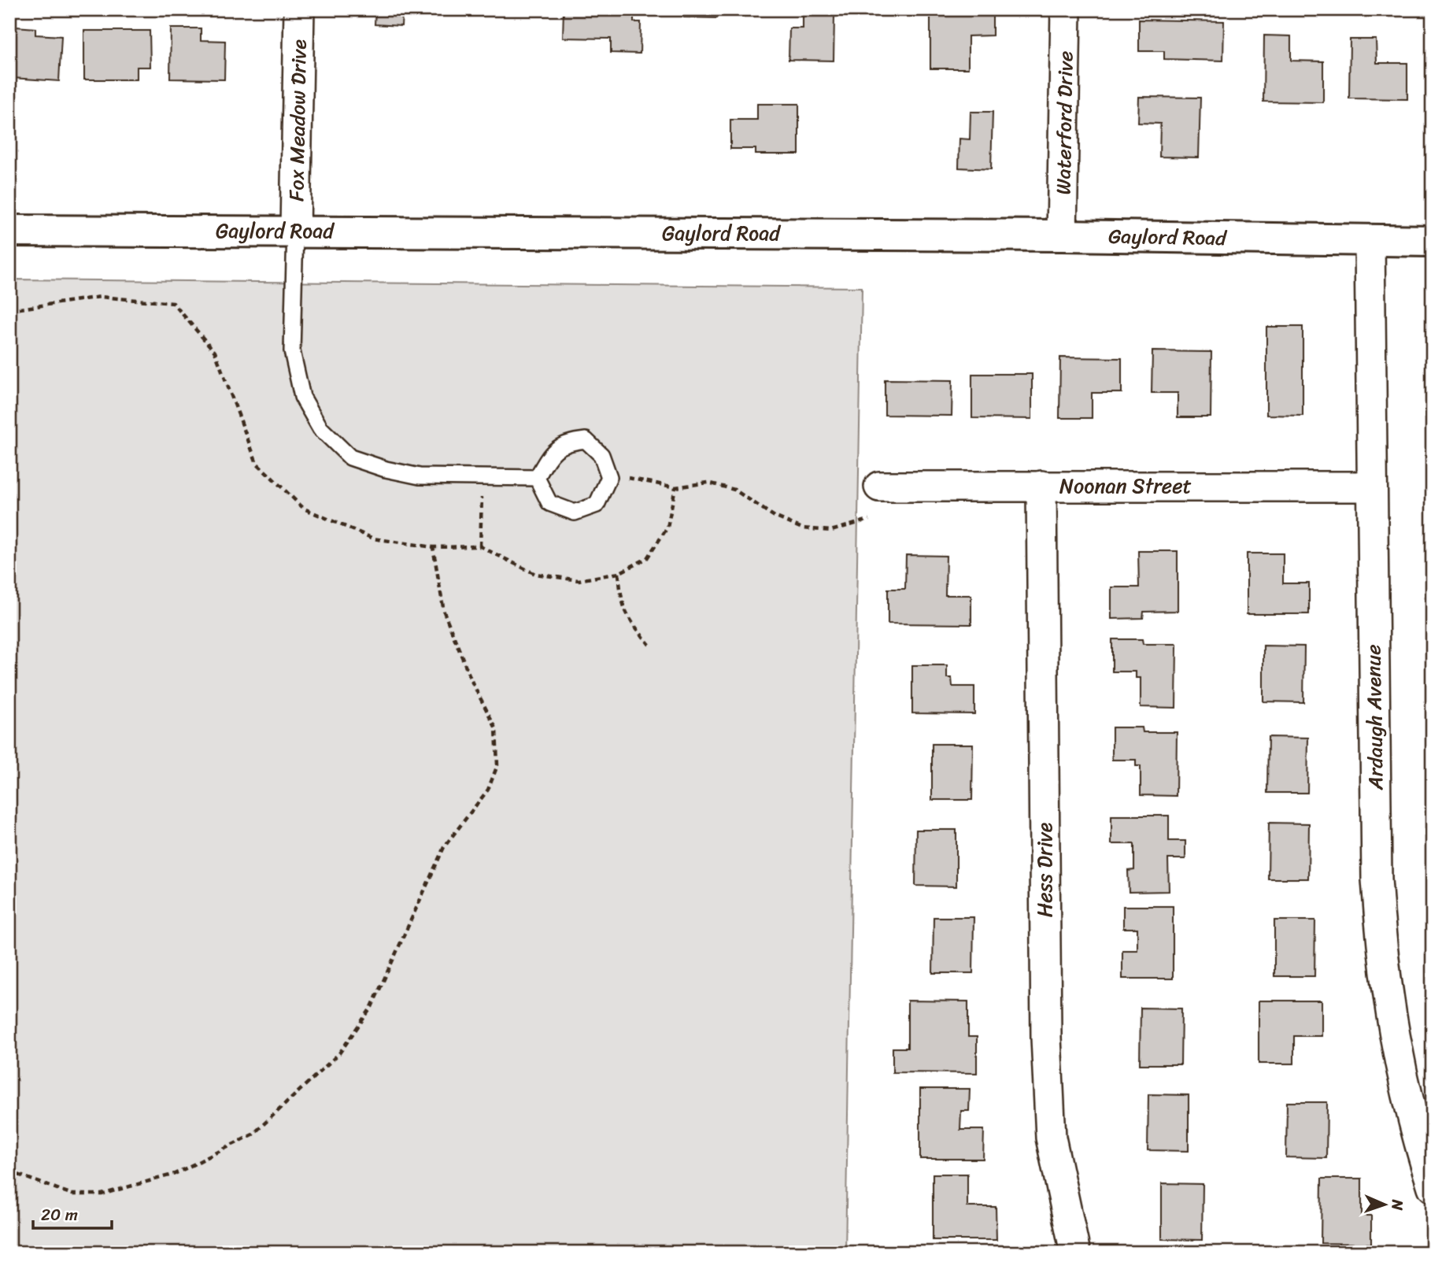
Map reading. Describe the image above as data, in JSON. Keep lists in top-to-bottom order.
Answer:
{
  "streets": {
    "street": [
      "Fox Meadow Drive",
      "Waterford Drive",
      "Gaylord Road",
      "Noonan Street",
      "Ardaugh Avenue",
      "Hess Drive"
    ]
  },
  "crossings": [
    ["Fox Meadow Drive", "Gaylord Road"],
    ["Waterford Drive", "Gaylord Road"],
    ["Gaylord Road", "Ardaugh Avenue"],
    ["Noonan Street", "Ardaugh Avenue"],
    ["Noonan Street", "Hess Drive"]
  ],
  "scale_bar": "20 m",
  "north": "right"
}
